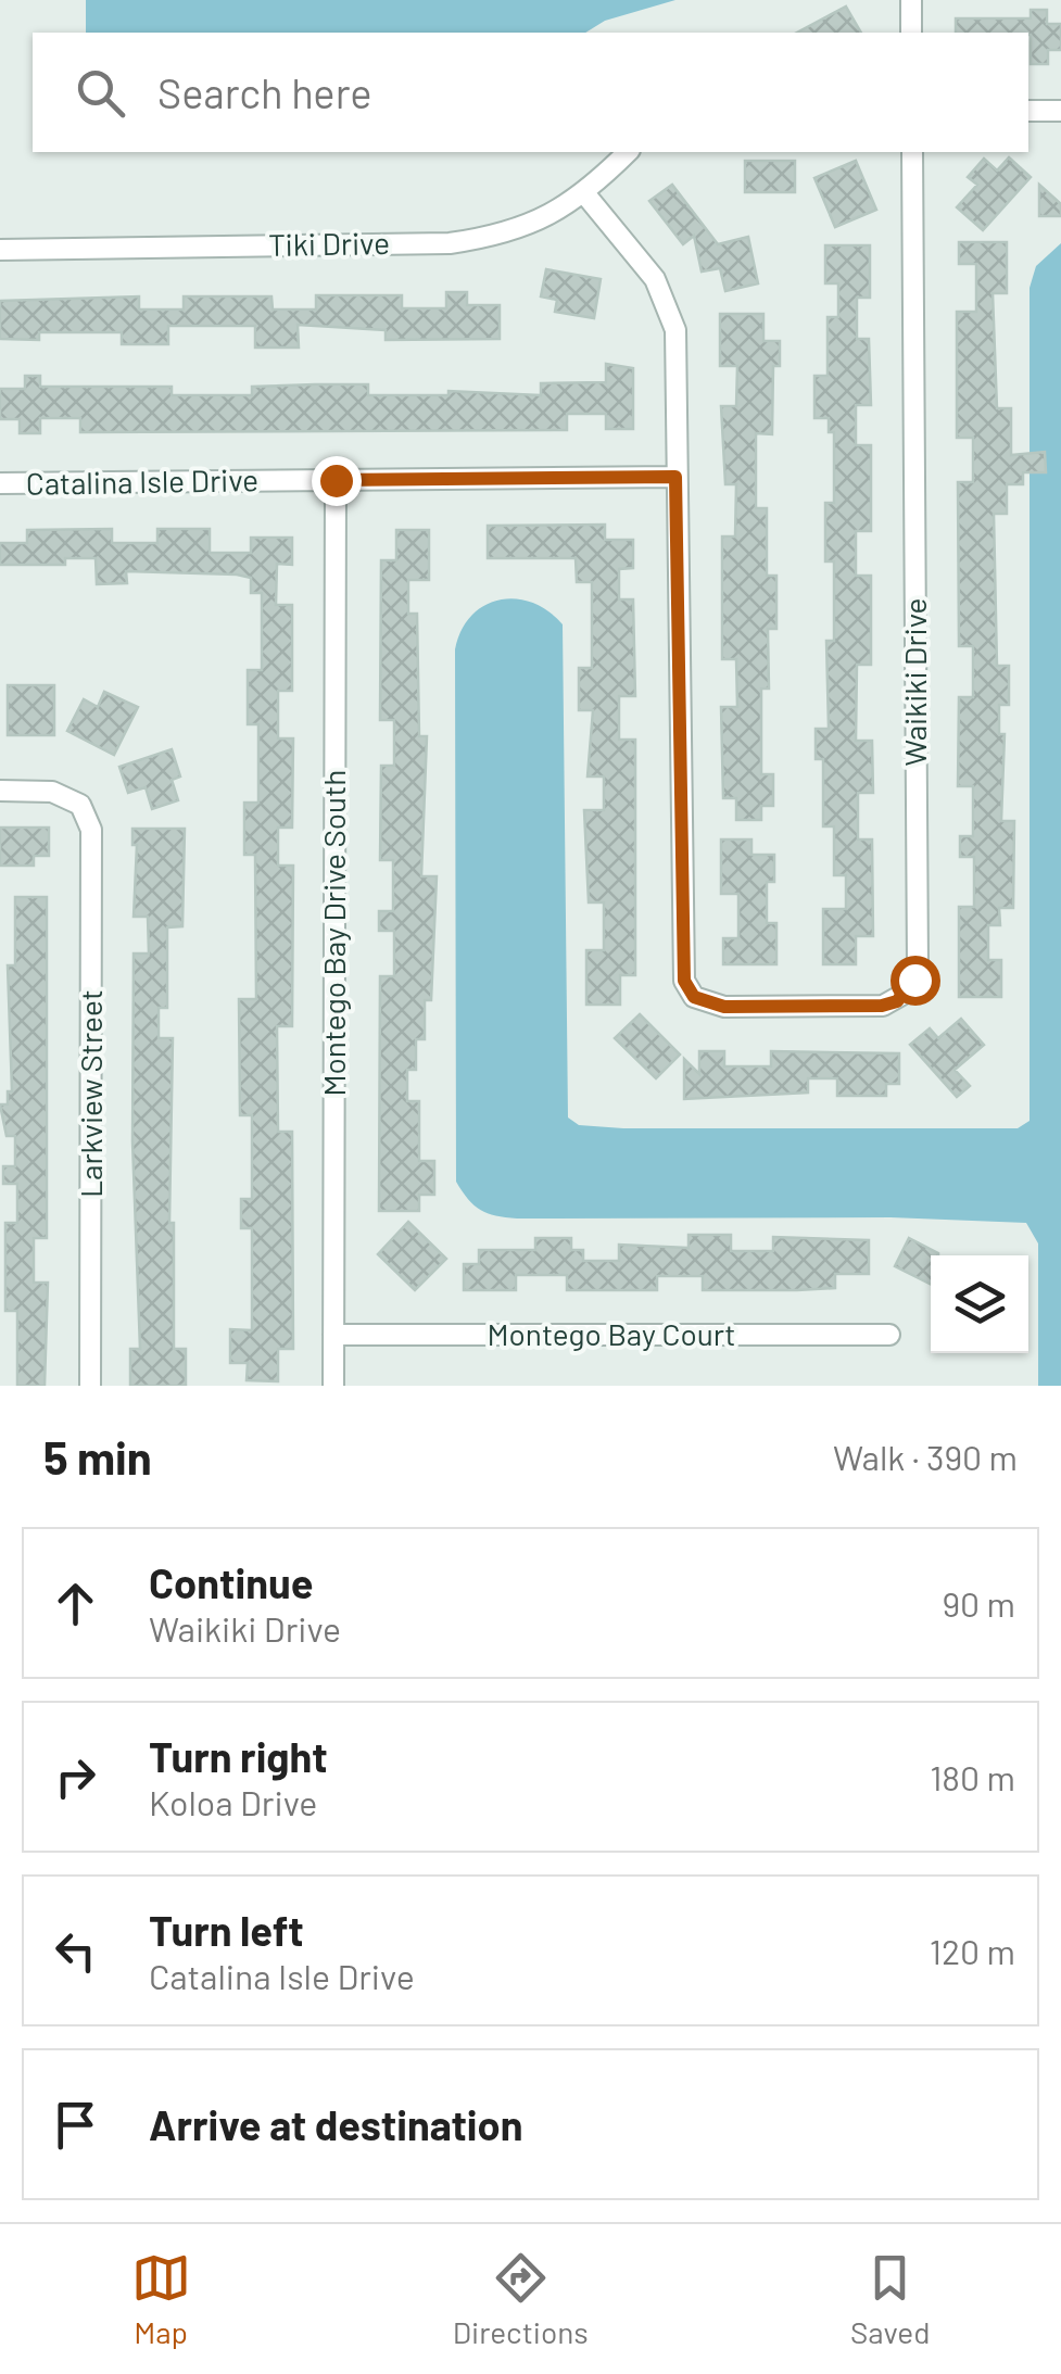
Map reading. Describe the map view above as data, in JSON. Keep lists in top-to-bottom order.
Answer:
{
  "streets": {
    "street": [
      "Tiki Drive",
      "Catalina Isle Drive",
      "Waikiki Drive",
      "Montego Bay Drive South",
      "Larkview Street",
      "Montego Bay Court"
    ]
  },
  "crossings": [
    ["Catalina Isle Drive", "Waikiki Drive"],
    ["Catalina Isle Drive", "Montego Bay Drive South"],
    ["Montego Bay Drive South", "Montego Bay Court"]
  ],
  "page": {
    "search": "Search here",
    "heading": ["5 min", "Walk · 390 m"],
    "list": [
      ["Continue", "Waikiki Drive", "90 m"],
      ["Turn right", "Koloa Drive", "180 m"],
      ["Turn left", "Catalina Isle Drive", "120 m"],
      "Arrive at destination"
    ],
    "nav": ["Map", "Directions", "Saved"]
  }
}
